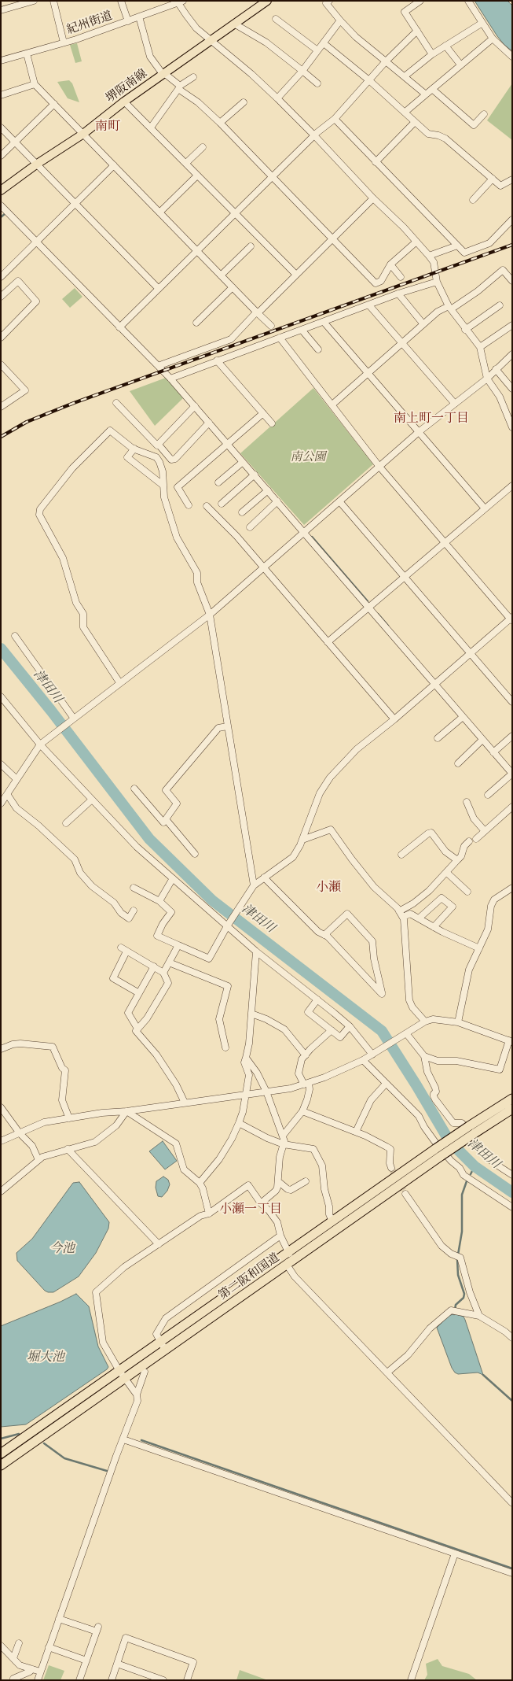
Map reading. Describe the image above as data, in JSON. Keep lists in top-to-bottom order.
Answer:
{
  "streets": {
    "highway": ["第二阪和国道"],
    "main road": ["堺阪南線"],
    "street": ["紀州街道"]
  },
  "districts": [
    "南町",
    "南上町一丁目",
    "小瀬",
    "小瀬一丁目"
  ],
  "water": ["津田川", "今池", "堀大池"],
  "parks": ["南公園"]
}
